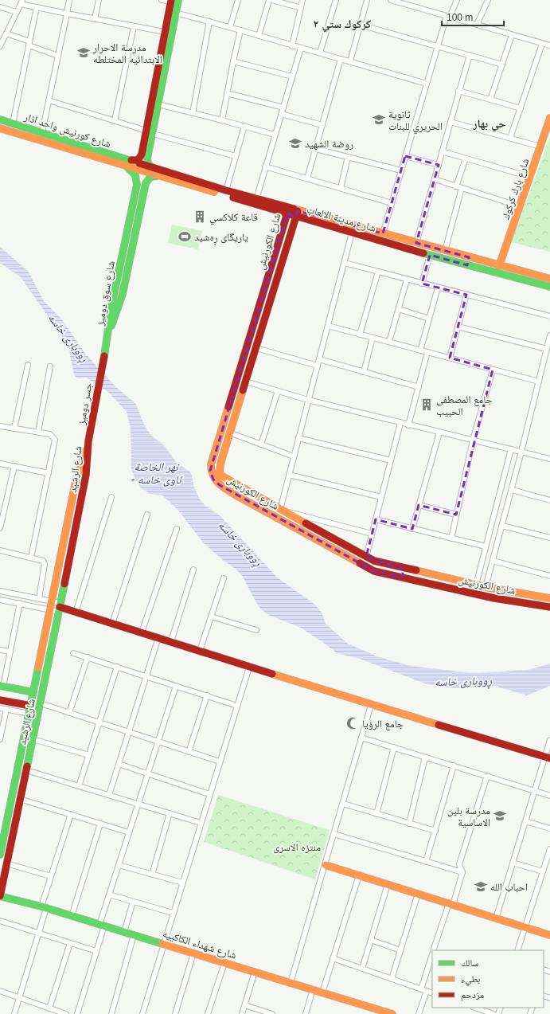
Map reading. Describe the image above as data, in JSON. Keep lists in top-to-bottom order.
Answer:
{
  "streets": {
    "main road": [
      "شارع كورنيش واحد اذار",
      "شارع بارك كركوك",
      "شارع مدينة الالعاب",
      "شارع الكورنيش",
      "شارع سوق دوميز",
      "جسر دوميز",
      "شارع الرشيد",
      "شارع شهداء الكاكييه"
    ]
  },
  "crossings": [
    ["شارع كورنيش واحد اذار", "شارع مدينة الالعاب"],
    ["شارع كورنيش واحد اذار", "شارع سوق دوميز"],
    ["شارع بارك كركوك", "شارع مدينة الالعاب"],
    ["شارع مدينة الالعاب", "شارع الكورنيش"],
    ["شارع مدينة الالعاب", "شارع سوق دوميز"],
    ["شارع سوق دوميز", "جسر دوميز"],
    ["جسر دوميز", "شارع الرشيد"],
    ["شارع الرشيد", "شارع شهداء الكاكييه"]
  ],
  "districts": ["كركوك ستي ٢", "حي بهار"],
  "water": ["ڕووباری خاسە", "نهر الخاصة - ئاوی خاسە"],
  "parks": ["منتزه الاسرى"],
  "places": {
    "school or university": [
      "مدرسة الاحرار الابتدائيه المختلطه",
      "ثانوية الحريري للبنات",
      "روضة الشهيد",
      "مدرسة بلين الاساسية",
      "احباب الله"
    ],
    "building": ["قاعة كلاكسي", "جامع المصطفى الحبيب"],
    "sports": ["یاریگای ڕەشید"],
    "mosque": ["جامع الرؤيا"]
  },
  "legend": ["سالك", "بطيء", "مزدحم"],
  "scale_bar": "100 m"
}
